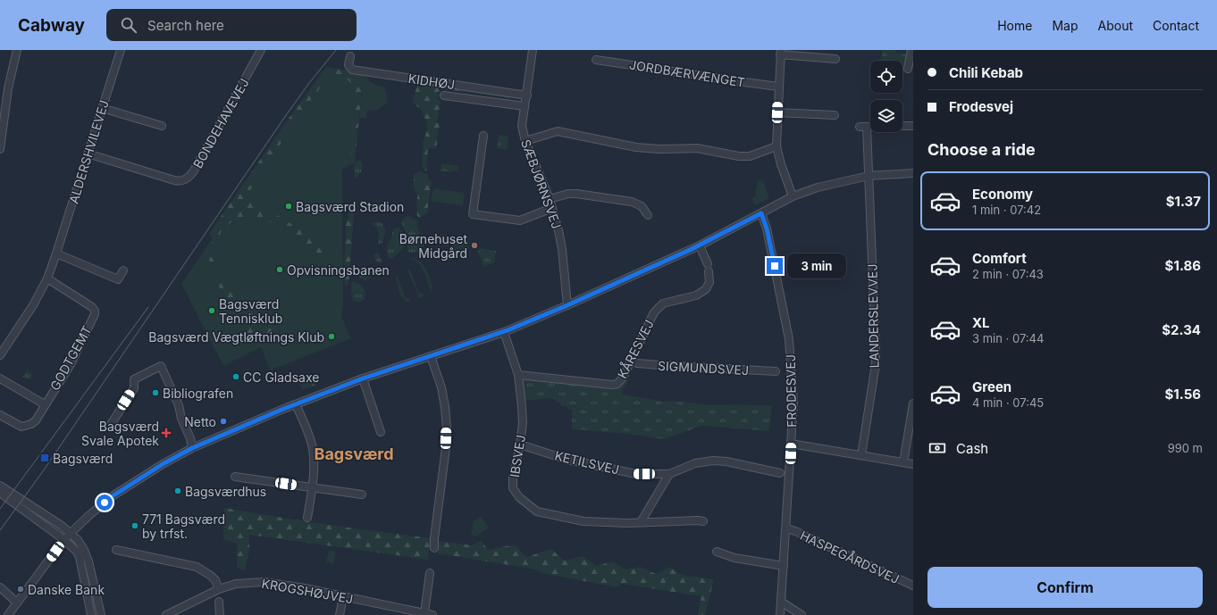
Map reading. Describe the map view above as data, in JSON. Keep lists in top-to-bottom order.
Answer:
{
  "streets": {
    "street": [
      "JORDBÆRVÆNGET",
      "KIDHØJ",
      "BONDEHAVEVEJ",
      "ALDERSHVILEVEJ",
      "SÆBJØRNSVEJ",
      "LANDERSLEVVEJ",
      "KÅRESVEJ",
      "GODTGEMT",
      "SIGMUNDSVEJ",
      "FRODESVEJ",
      "IBSVEJ",
      "KETILSVEJ",
      "HASPEGÅRDSVEJ",
      "KROGSHØJVEJ"
    ]
  },
  "crossings": [
    ["KIDHØJ", "SÆBJØRNSVEJ"],
    ["BONDEHAVEVEJ", "ALDERSHVILEVEJ"],
    ["ALDERSHVILEVEJ", "GODTGEMT"],
    ["KÅRESVEJ", "SIGMUNDSVEJ"],
    ["KÅRESVEJ", "IBSVEJ"],
    ["FRODESVEJ", "HASPEGÅRDSVEJ"],
    ["IBSVEJ", "KETILSVEJ"]
  ],
  "districts": ["Bagsværd"],
  "places": {
    "other": [
      "Bagsværd Stadion",
      "Børnehuset Midgård",
      "Opvisningsbanen",
      "Bagsværd Tennisklub",
      "Bagsværd Vægtløftnings Klub",
      "CC Gladsaxe",
      "Bibliografen",
      "Netto",
      "Bagsværdhus",
      "771 Bagsværd by trfst.",
      "Danske Bank"
    ],
    "health": ["Bagsværd Svale Apotek"],
    "transit": ["Bagsværd"]
  },
  "page": {
    "header": "Cabway",
    "search": "Search here",
    "nav": [
      "Home",
      "Map",
      "About",
      "Contact"
    ],
    "banner": ["Chili Kebab", "Frodesvej"],
    "heading": "Choose a ride",
    "list": [
      {
        "name": "Economy",
        "note": "1 min · 07:42",
        "value": "$1.37"
      },
      {
        "name": "Comfort",
        "note": "2 min · 07:43",
        "value": "$1.86"
      },
      {
        "name": "XL",
        "note": "3 min · 07:44",
        "value": "$2.34"
      },
      {
        "name": "Green",
        "note": "4 min · 07:45",
        "value": "$1.56"
      }
    ],
    "bubble": "3 min",
    "pay": ["Cash", "990 m"],
    "buttons": "Confirm"
  }
}
